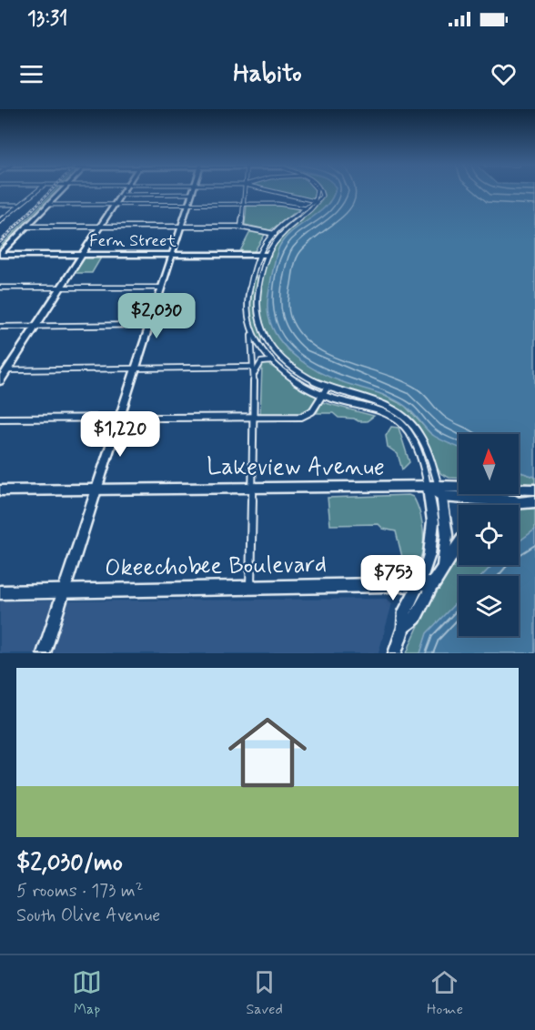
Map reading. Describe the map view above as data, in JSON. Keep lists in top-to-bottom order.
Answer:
{
  "streets": {
    "main road": ["Lakeview Avenue", "Okeechobee Boulevard"],
    "street": ["Fern Street"]
  },
  "north": "top",
  "page": {
    "status": "13:31",
    "header": "Habito",
    "price": ["$2,030", "$1,220", "$753"],
    "list": [
      {
        "name": "$2,030/mo",
        "note": "5 rooms · 173 m² · South Olive Avenue"
      }
    ],
    "tabs": ["Map", "Saved", "Home"]
  }
}
